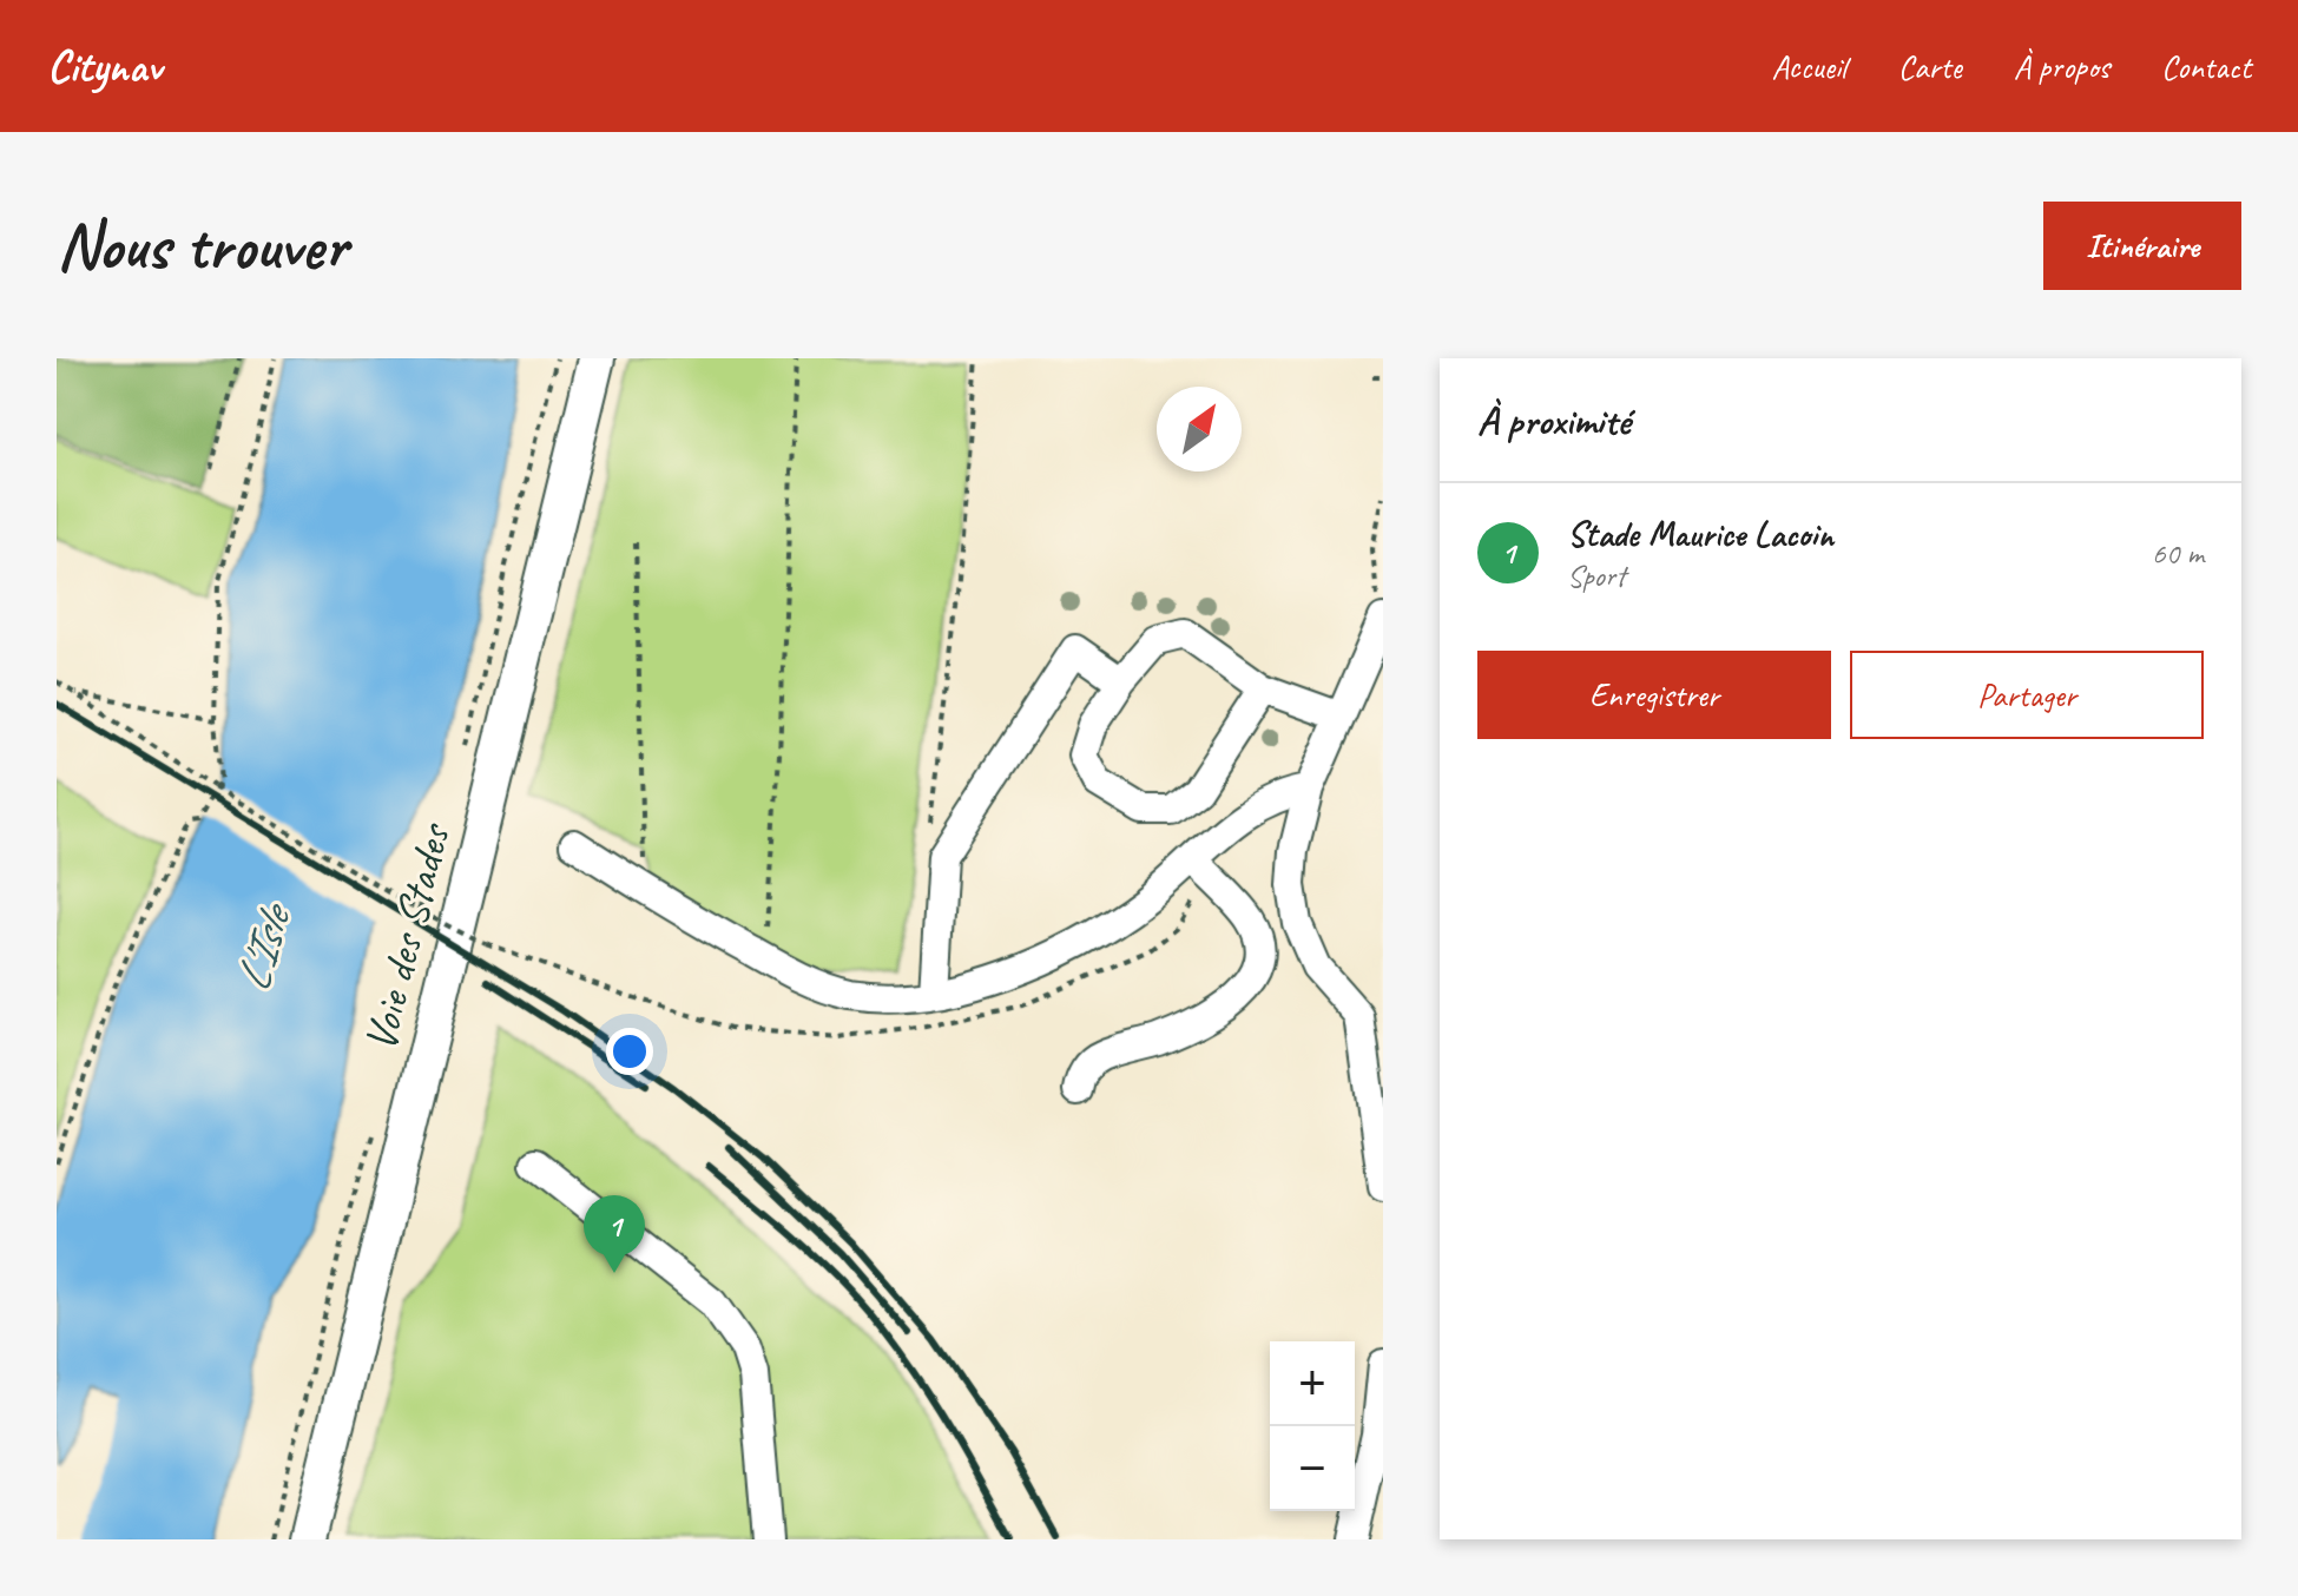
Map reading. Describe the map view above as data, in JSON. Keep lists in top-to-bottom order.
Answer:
{
  "streets": {
    "main road": ["Voie des Stades"]
  },
  "water": ["L'Isle"],
  "north": "top right",
  "page": {
    "header": "Citynav",
    "nav": [
      "Accueil",
      "Carte",
      "À propos",
      "Contact"
    ],
    "buttons": [
      "Itinéraire",
      ["Enregistrer", "Partager"]
    ],
    "title": "Nous trouver",
    "heading": "À proximité",
    "list": [
      {
        "mark": "1",
        "name": "Stade Maurice Lacoin",
        "note": "Sport",
        "value": "60 m"
      }
    ],
    "pins": "1",
    "map_buttons": ["+", "−"]
  }
}
